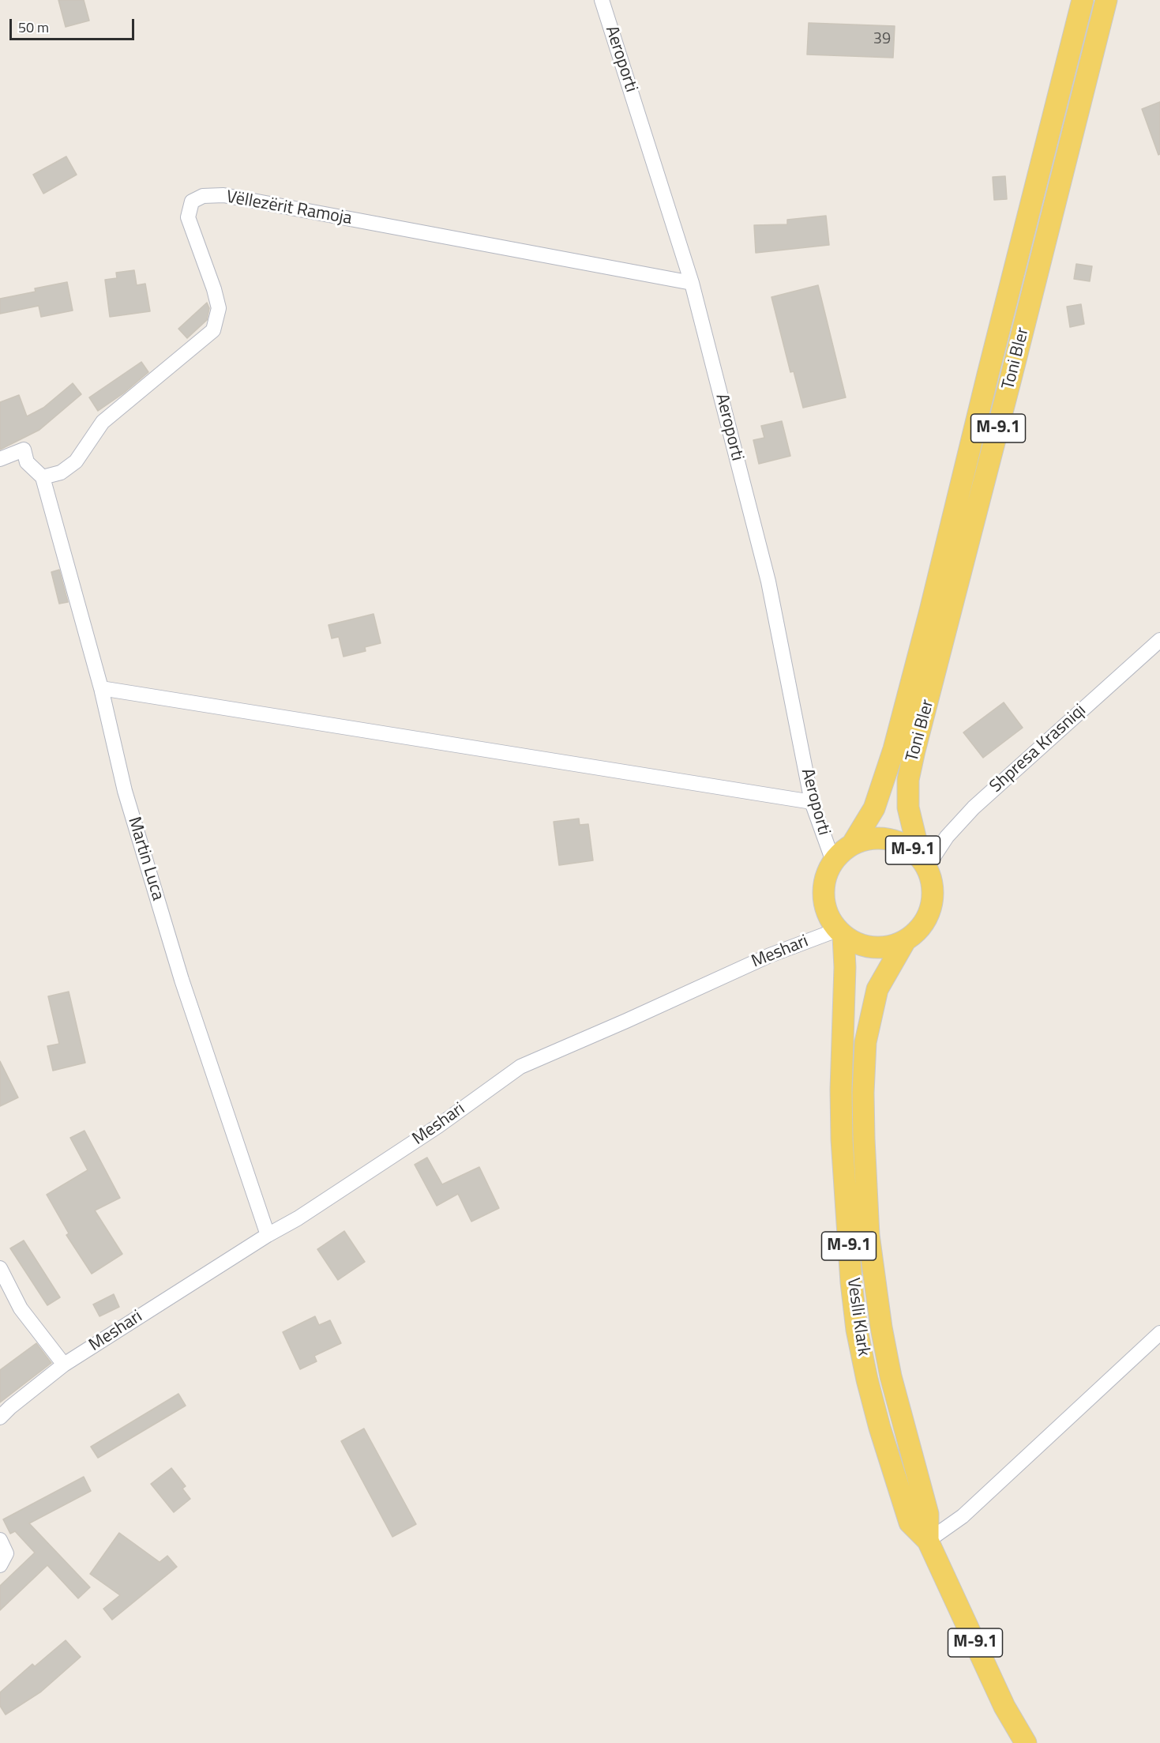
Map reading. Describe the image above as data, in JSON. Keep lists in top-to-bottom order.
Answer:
{
  "streets": {
    "main road": ["Toni Bler", "M-9.1", "Veslli Klark"],
    "street": [
      "Aeroporti",
      "Vëllezërit Ramoja",
      "Shpresa Krasniqi",
      "Martin Luca",
      "Meshari"
    ]
  },
  "crossings": [
    ["Aeroporti", "Vëllezërit Ramoja"],
    ["Aeroporti", "Toni Bler"],
    ["Aeroporti", "M-9.1"],
    ["Aeroporti", "Shpresa Krasniqi"],
    ["Aeroporti", "Meshari"],
    ["Aeroporti", "Veslli Klark"],
    ["Vëllezërit Ramoja", "Martin Luca"],
    ["Toni Bler", "M-9.1"],
    ["Toni Bler", "Shpresa Krasniqi"],
    ["Toni Bler", "Meshari"],
    ["Toni Bler", "Veslli Klark"],
    ["M-9.1", "Shpresa Krasniqi"],
    ["M-9.1", "Meshari"],
    ["M-9.1", "Veslli Klark"],
    ["Shpresa Krasniqi", "Meshari"],
    ["Shpresa Krasniqi", "Veslli Klark"],
    ["Martin Luca", "Meshari"],
    ["Meshari", "Veslli Klark"]
  ],
  "house_numbers": ["39"],
  "scale_bar": "50 m"
}
